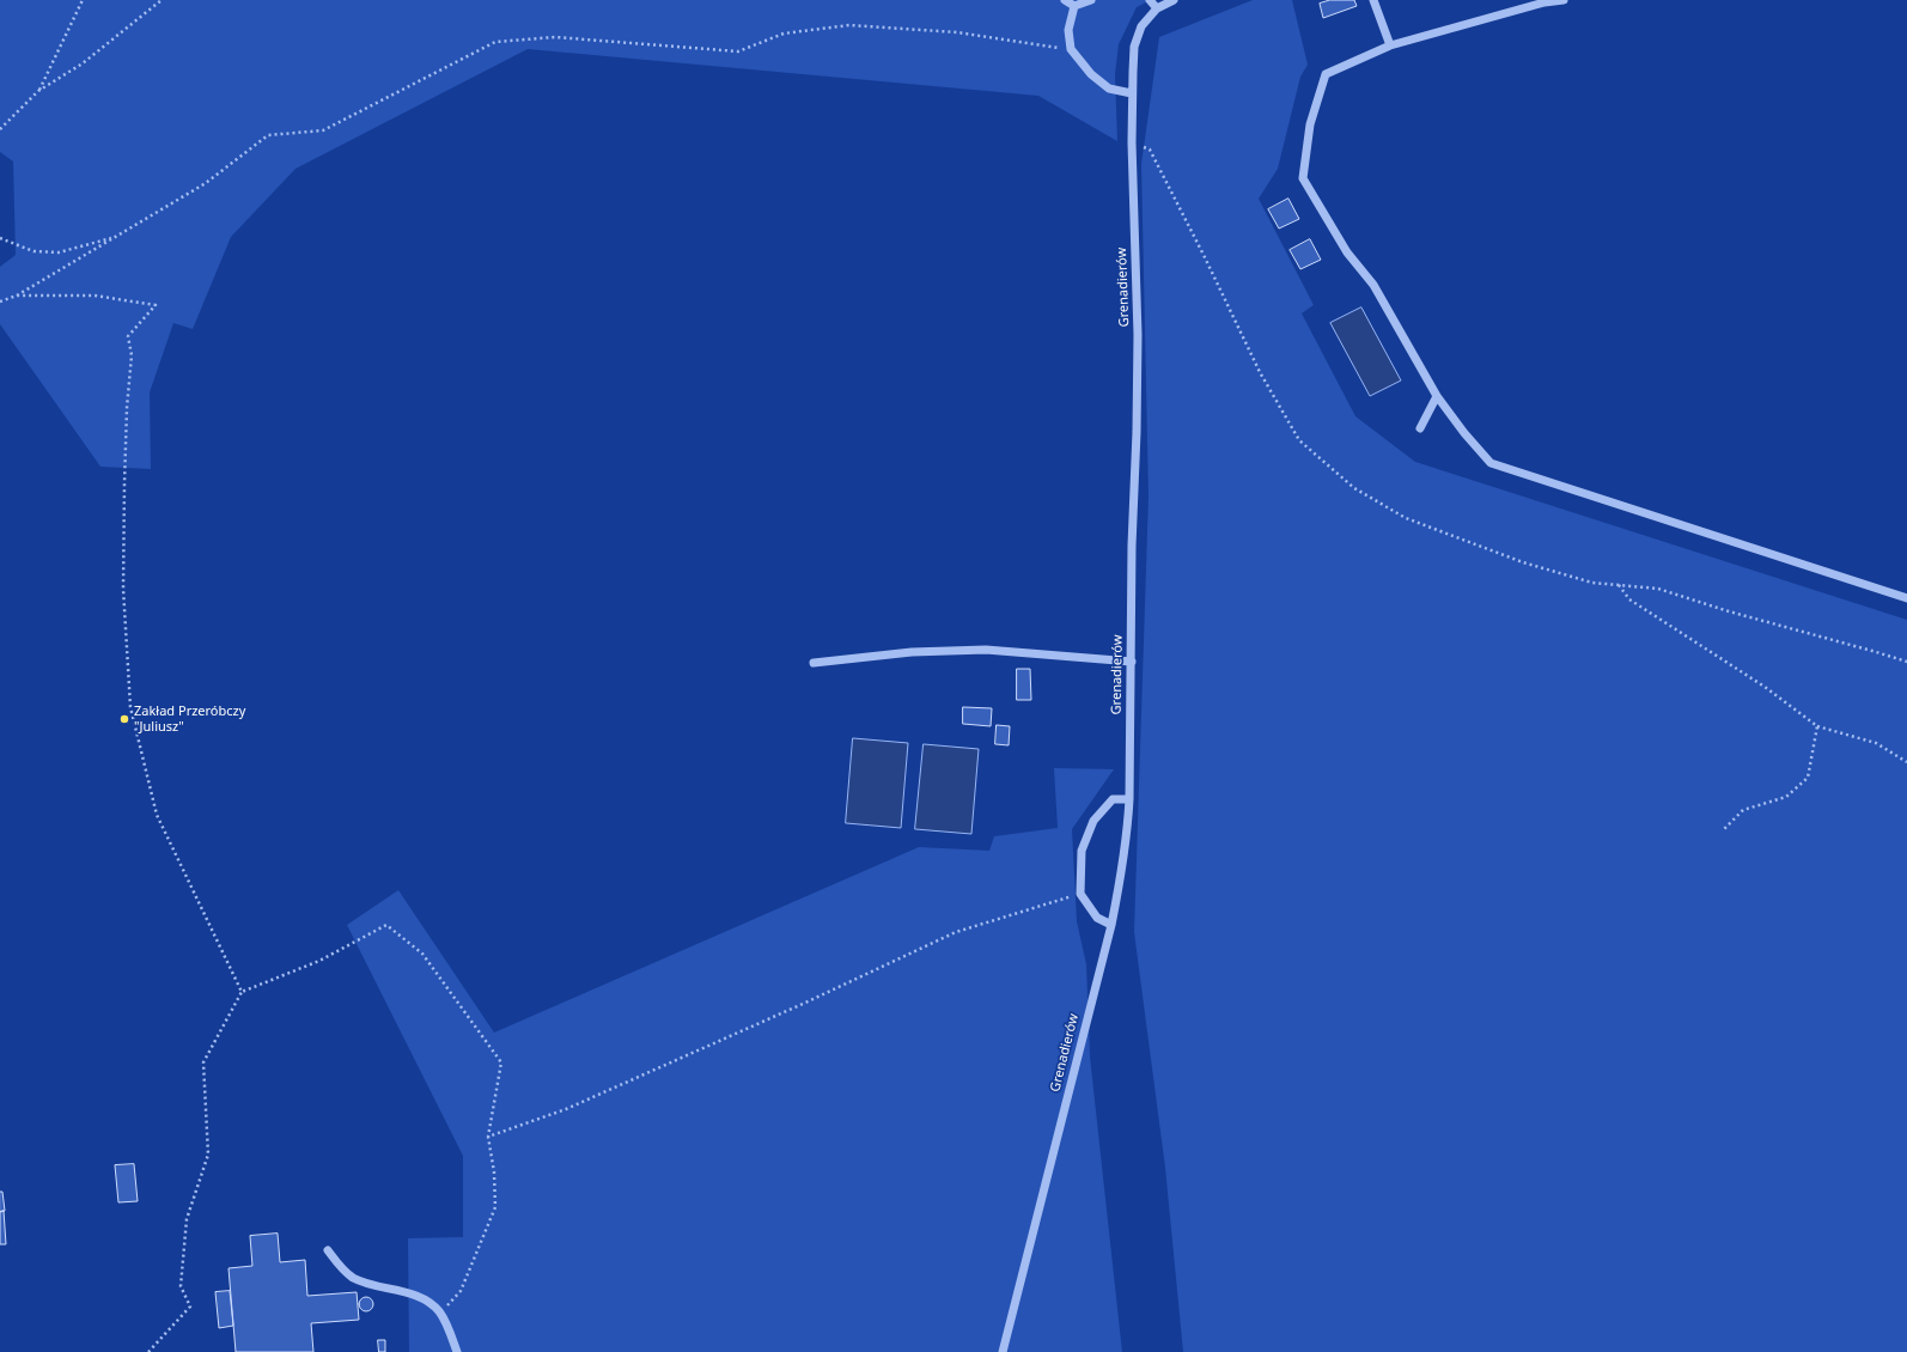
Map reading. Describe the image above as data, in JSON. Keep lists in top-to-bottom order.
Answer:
{
  "streets": {
    "street": ["Grenadierów"]
  },
  "places": ["Zakład Przeróbczy \"Juliusz\""]
}
